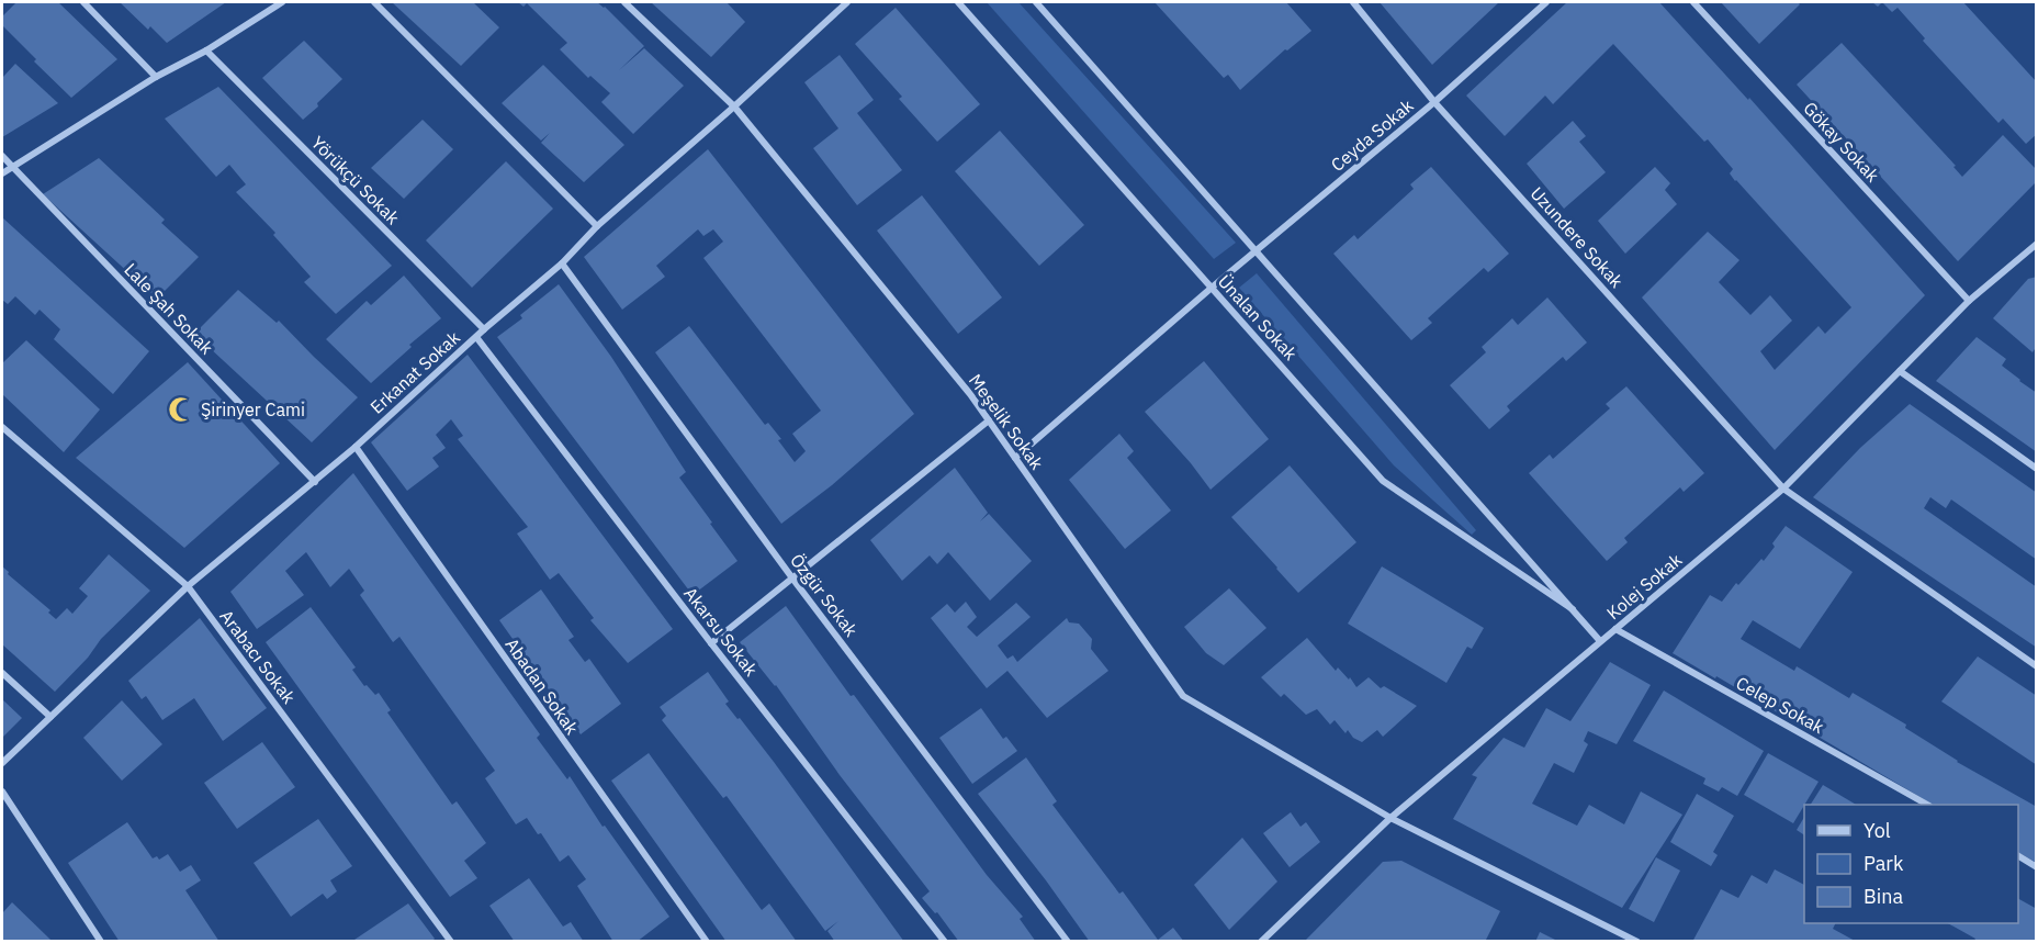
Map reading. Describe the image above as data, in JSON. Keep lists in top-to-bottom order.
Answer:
{
  "streets": {
    "street": [
      "Ceyda Sokak",
      "Gökay Sokak",
      "Yörükçü Sokak",
      "Uzundere Sokak",
      "Lale Şah Sokak",
      "Ünalan Sokak",
      "Erkanat Sokak",
      "Meşelik Sokak",
      "Kolej Sokak",
      "Özgür Sokak",
      "Akarsu Sokak",
      "Arabacı Sokak",
      "Abadan Sokak",
      "Celep Sokak"
    ]
  },
  "crossings": [
    ["Ceyda Sokak", "Uzundere Sokak"],
    ["Ceyda Sokak", "Ünalan Sokak"],
    ["Ceyda Sokak", "Meşelik Sokak"],
    ["Gökay Sokak", "Kolej Sokak"],
    ["Yörükçü Sokak", "Erkanat Sokak"],
    ["Uzundere Sokak", "Kolej Sokak"],
    ["Lale Şah Sokak", "Erkanat Sokak"],
    ["Ünalan Sokak", "Kolej Sokak"],
    ["Erkanat Sokak", "Meşelik Sokak"],
    ["Erkanat Sokak", "Özgür Sokak"],
    ["Erkanat Sokak", "Akarsu Sokak"],
    ["Erkanat Sokak", "Arabacı Sokak"],
    ["Erkanat Sokak", "Abadan Sokak"],
    ["Meşelik Sokak", "Kolej Sokak"],
    ["Kolej Sokak", "Celep Sokak"]
  ],
  "places": {
    "mosque": ["Şirinyer Cami"]
  },
  "legend": ["Yol", "Park", "Bina"]
}
